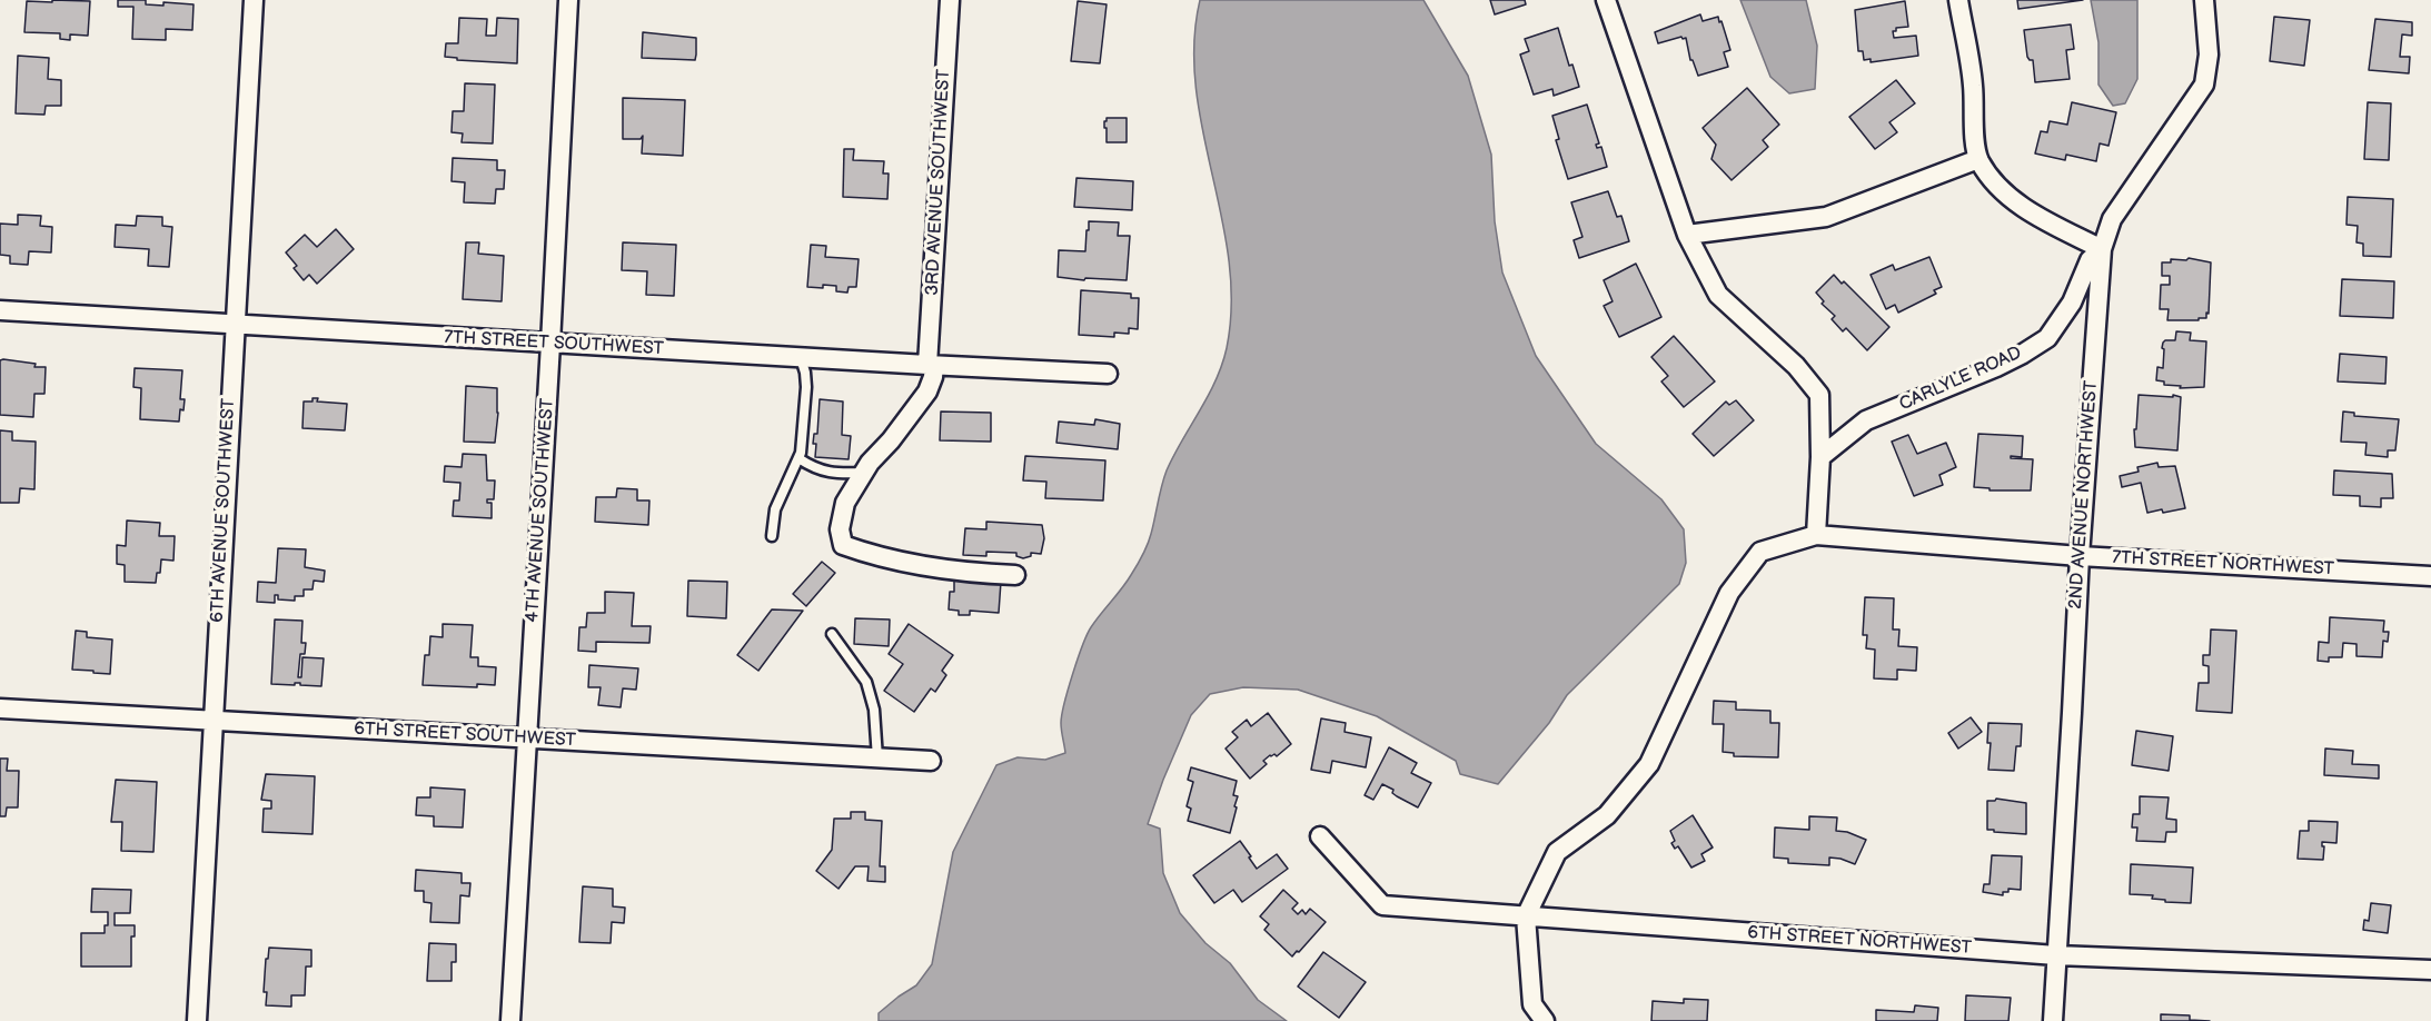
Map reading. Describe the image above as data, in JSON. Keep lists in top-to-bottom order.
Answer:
{
  "streets": {
    "street": [
      "3RD AVENUE SOUTHWEST",
      "7TH STREET SOUTHWEST",
      "CARLYLE ROAD",
      "2ND AVENUE NORTHWEST",
      "6TH AVENUE SOUTHWEST",
      "4TH AVENUE SOUTHWEST",
      "7TH STREET NORTHWEST",
      "6TH STREET SOUTHWEST",
      "6TH STREET NORTHWEST"
    ]
  },
  "crossings": [
    ["3RD AVENUE SOUTHWEST", "7TH STREET SOUTHWEST"],
    ["7TH STREET SOUTHWEST", "6TH AVENUE SOUTHWEST"],
    ["7TH STREET SOUTHWEST", "4TH AVENUE SOUTHWEST"],
    ["CARLYLE ROAD", "2ND AVENUE NORTHWEST"],
    ["2ND AVENUE NORTHWEST", "7TH STREET NORTHWEST"],
    ["2ND AVENUE NORTHWEST", "6TH STREET NORTHWEST"],
    ["6TH AVENUE SOUTHWEST", "6TH STREET SOUTHWEST"],
    ["4TH AVENUE SOUTHWEST", "6TH STREET SOUTHWEST"]
  ]
}
